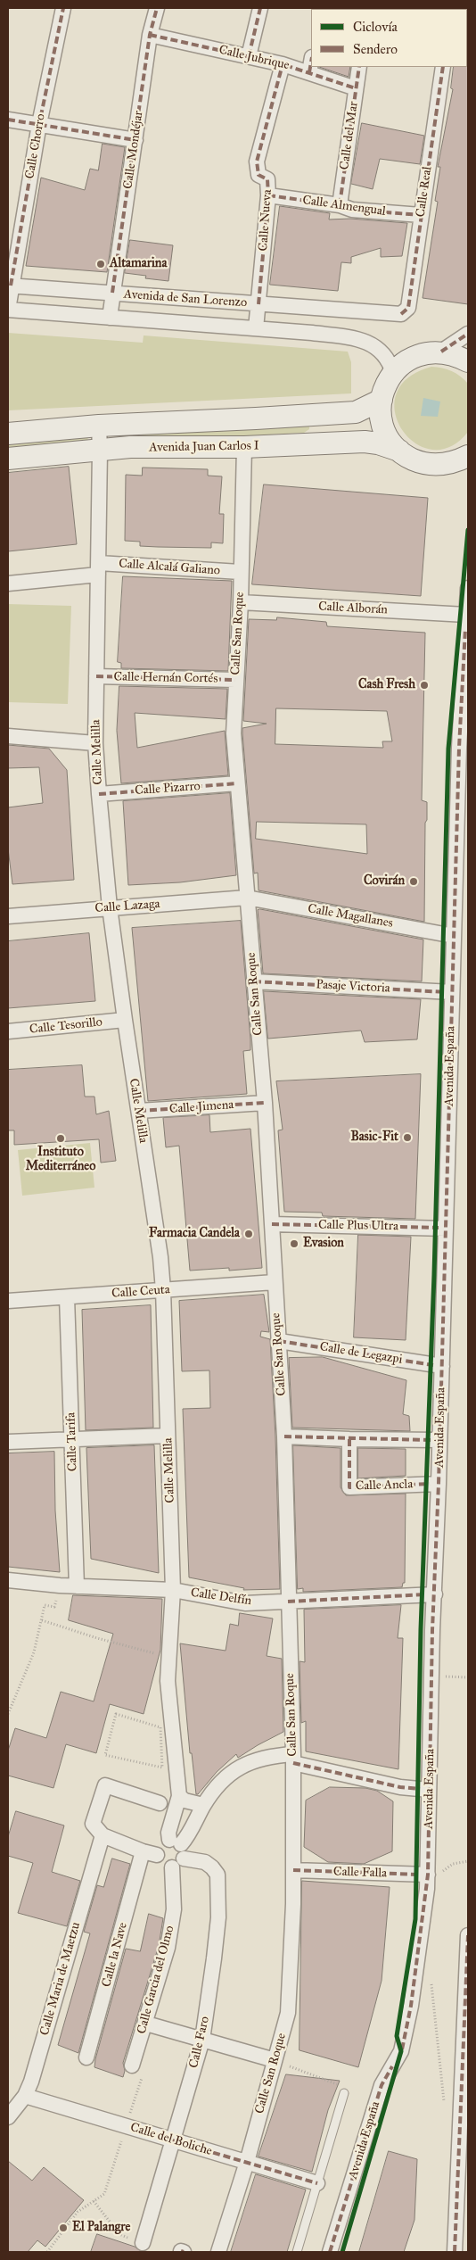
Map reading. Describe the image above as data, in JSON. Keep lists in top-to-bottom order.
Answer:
{
  "streets": {
    "main road": ["Avenida Juan Carlos I"],
    "street": [
      "Calle Jubrique",
      "Calle del Mar",
      "Calle Chorro",
      "Calle Mondéjar",
      "Calle Real",
      "Calle Almengual",
      "Calle Nueva",
      "Avenida de San Lorenzo",
      "Calle Alcalá Galiano",
      "Calle Alborán",
      "Calle San Roque",
      "Calle Hernán Cortés",
      "Calle Melilla",
      "Calle Pizarro",
      "Calle Lazaga",
      "Calle Magallanes",
      "Pasaje Victoria",
      "Calle Tesorillo",
      "Avenida España",
      "Calle Jimena",
      "Calle Plus Ultra",
      "Calle Ceuta",
      "Calle de Legazpi",
      "Calle Tarifa",
      "Calle Ancla",
      "Calle Delfín",
      "Calle Falla",
      "Calle la Nave",
      "Calle Maria de Maetzu",
      "Calle Garcia del Olmo",
      "Calle Faro",
      "Calle del Boliche"
    ]
  },
  "crossings": [
    ["Calle Jubrique", "Calle del Mar"],
    ["Calle Jubrique", "Calle Mondéjar"],
    ["Calle Jubrique", "Calle Nueva"],
    ["Calle del Mar", "Calle Almengual"],
    ["Calle Chorro", "Avenida de San Lorenzo"],
    ["Calle Mondéjar", "Avenida de San Lorenzo"],
    ["Calle Real", "Calle Almengual"],
    ["Calle Real", "Avenida de San Lorenzo"],
    ["Calle Almengual", "Calle Nueva"],
    ["Calle Nueva", "Avenida de San Lorenzo"],
    ["Avenida Juan Carlos I", "Calle San Roque"],
    ["Avenida Juan Carlos I", "Calle Melilla"],
    ["Calle Alcalá Galiano", "Calle San Roque"],
    ["Calle Alcalá Galiano", "Calle Melilla"],
    ["Calle Alborán", "Calle San Roque"],
    ["Calle Alborán", "Avenida España"],
    ["Calle San Roque", "Calle Hernán Cortés"],
    ["Calle San Roque", "Calle Pizarro"],
    ["Calle San Roque", "Calle Lazaga"],
    ["Calle San Roque", "Calle Magallanes"],
    ["Calle San Roque", "Pasaje Victoria"],
    ["Calle San Roque", "Calle Jimena"],
    ["Calle San Roque", "Calle Plus Ultra"],
    ["Calle San Roque", "Calle Ceuta"],
    ["Calle San Roque", "Calle de Legazpi"],
    ["Calle San Roque", "Calle Delfín"],
    ["Calle San Roque", "Calle Falla"],
    ["Calle San Roque", "Calle del Boliche"],
    ["Calle Hernán Cortés", "Calle Melilla"],
    ["Calle Melilla", "Calle Pizarro"],
    ["Calle Melilla", "Calle Lazaga"],
    ["Calle Melilla", "Calle Tesorillo"],
    ["Calle Melilla", "Calle Jimena"],
    ["Calle Melilla", "Calle Ceuta"],
    ["Calle Melilla", "Calle Delfín"],
    ["Calle Melilla", "Calle Garcia del Olmo"],
    ["Calle Melilla", "Calle Faro"],
    ["Calle Lazaga", "Calle Magallanes"],
    ["Calle Magallanes", "Avenida España"],
    ["Pasaje Victoria", "Avenida España"],
    ["Avenida España", "Calle Plus Ultra"],
    ["Avenida España", "Calle de Legazpi"],
    ["Avenida España", "Calle Ancla"],
    ["Avenida España", "Calle Delfín"],
    ["Avenida España", "Calle Falla"],
    ["Calle Ceuta", "Calle Tarifa"],
    ["Calle Tarifa", "Calle Delfín"],
    ["Calle Maria de Maetzu", "Calle del Boliche"],
    ["Calle Garcia del Olmo", "Calle Faro"],
    ["Calle Faro", "Calle del Boliche"]
  ],
  "places": [
    "Altamarina",
    "Cash Fresh",
    "Covirán",
    "Basic-Fit",
    "Instituto Mediterráneo",
    "Farmacia Candela",
    "Evasion",
    "El Palangre"
  ],
  "legend": ["Ciclovía", "Sendero"]
}
